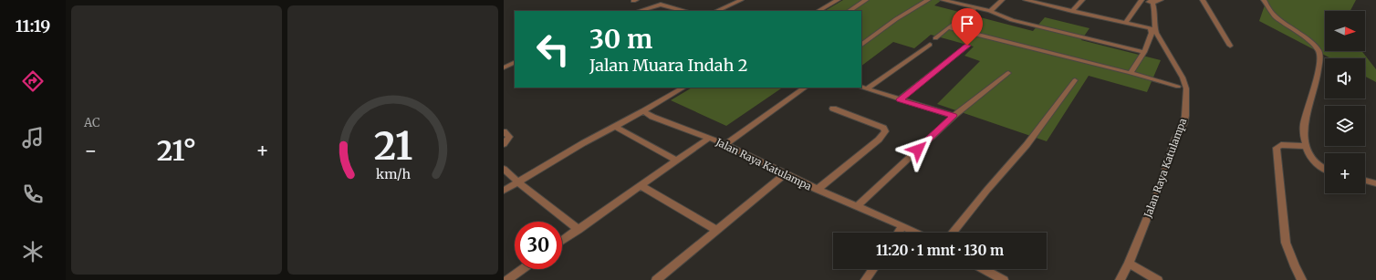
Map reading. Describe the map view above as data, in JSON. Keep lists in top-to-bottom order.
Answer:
{
  "streets": {
    "street": ["Jalan Raya Katulampa"]
  },
  "north": "right",
  "page": {
    "tabs": "11:19",
    "tile": "AC",
    "map_buttons": "+",
    "turn": ["30 m", "Jalan Muara Indah 2"],
    "heat": ["−", "21°", "+"],
    "limit": "30",
    "trip": "11:20 · 1 mnt · 130 m",
    "gauge": ["21", "km/h"]
  }
}
